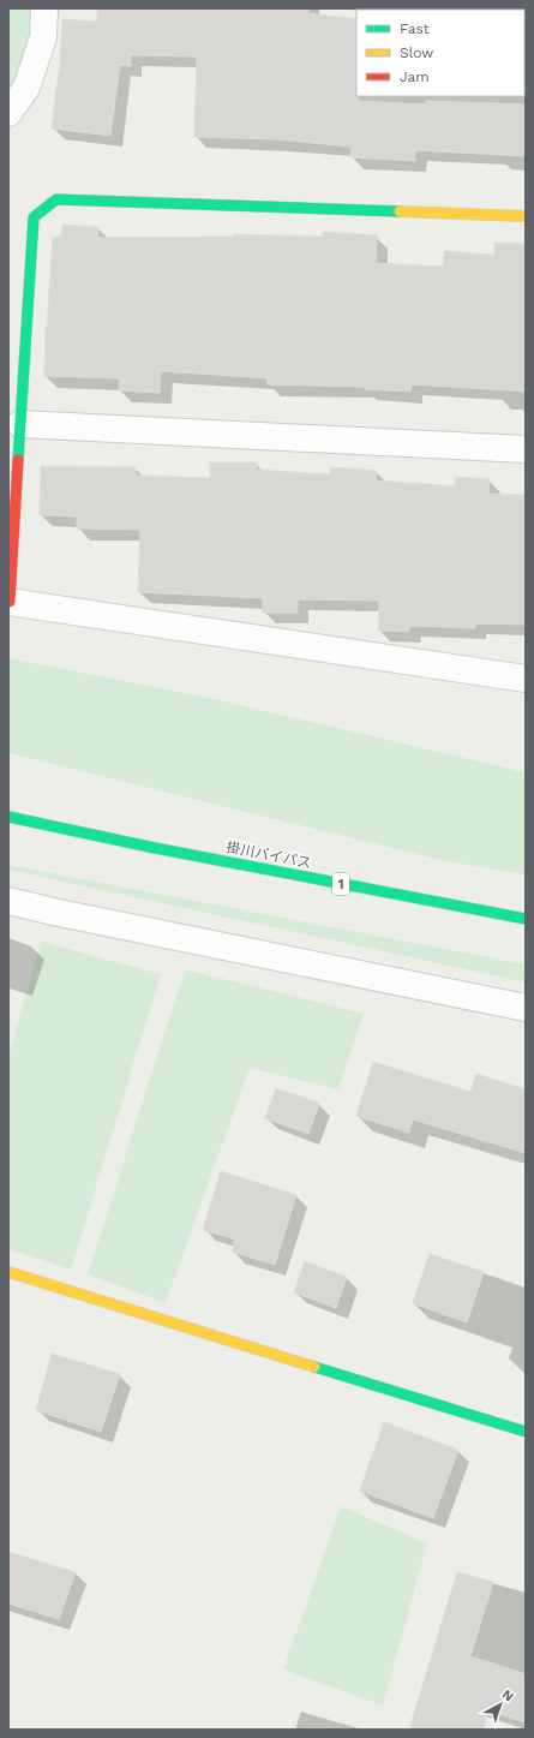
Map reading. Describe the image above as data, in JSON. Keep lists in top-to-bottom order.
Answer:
{
  "streets": {
    "main road": ["掛川バイパス", "1"]
  },
  "legend": ["Fast", "Slow", "Jam"],
  "north": "top right"
}
